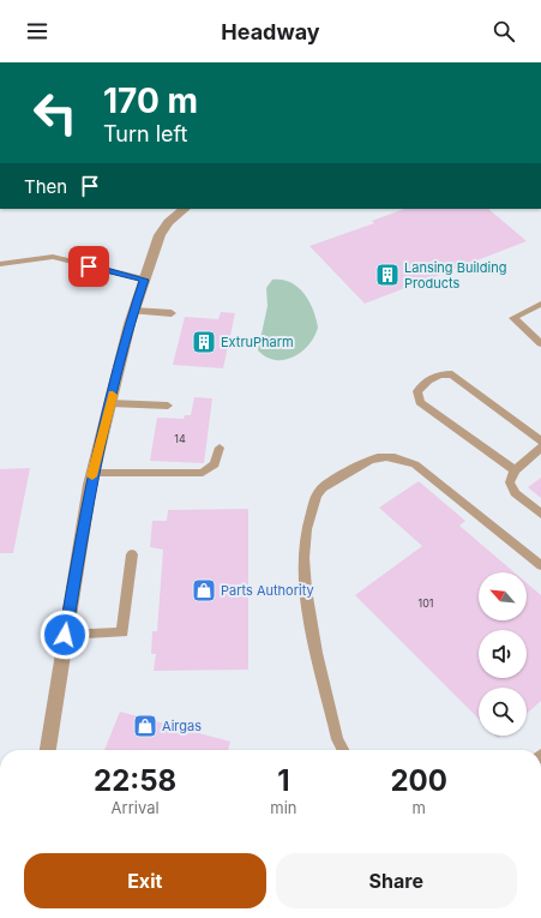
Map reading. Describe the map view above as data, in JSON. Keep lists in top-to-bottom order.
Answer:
{
  "places": {
    "building": ["Lansing Building Products", "ExtruPharm"],
    "shop": ["Parts Authority", "Airgas"]
  },
  "house_numbers": ["14", "101"],
  "north": "top left",
  "page": {
    "header": "Headway",
    "turn": ["170 m", "Turn left"],
    "then": "Then",
    "eta": [
      "22:58",
      "Arrival",
      "1",
      "min",
      "200",
      "m"
    ],
    "buttons": ["Exit", "Share"]
  }
}
